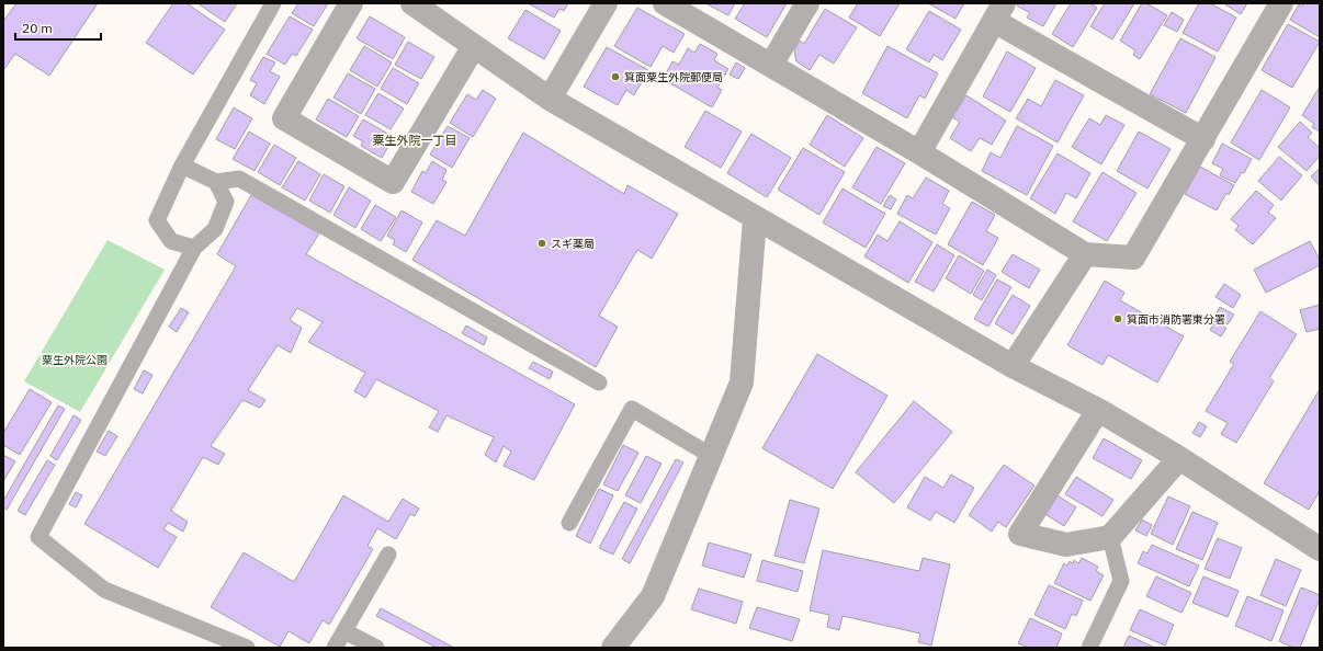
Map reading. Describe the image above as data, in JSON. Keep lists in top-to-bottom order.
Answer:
{
  "districts": ["粟生外院一丁目"],
  "parks": ["粟生外院公園"],
  "places": ["箕面粟生外院郵便局", "スギ薬局", "箕面市消防署東分署"],
  "scale_bar": "20 m"
}
